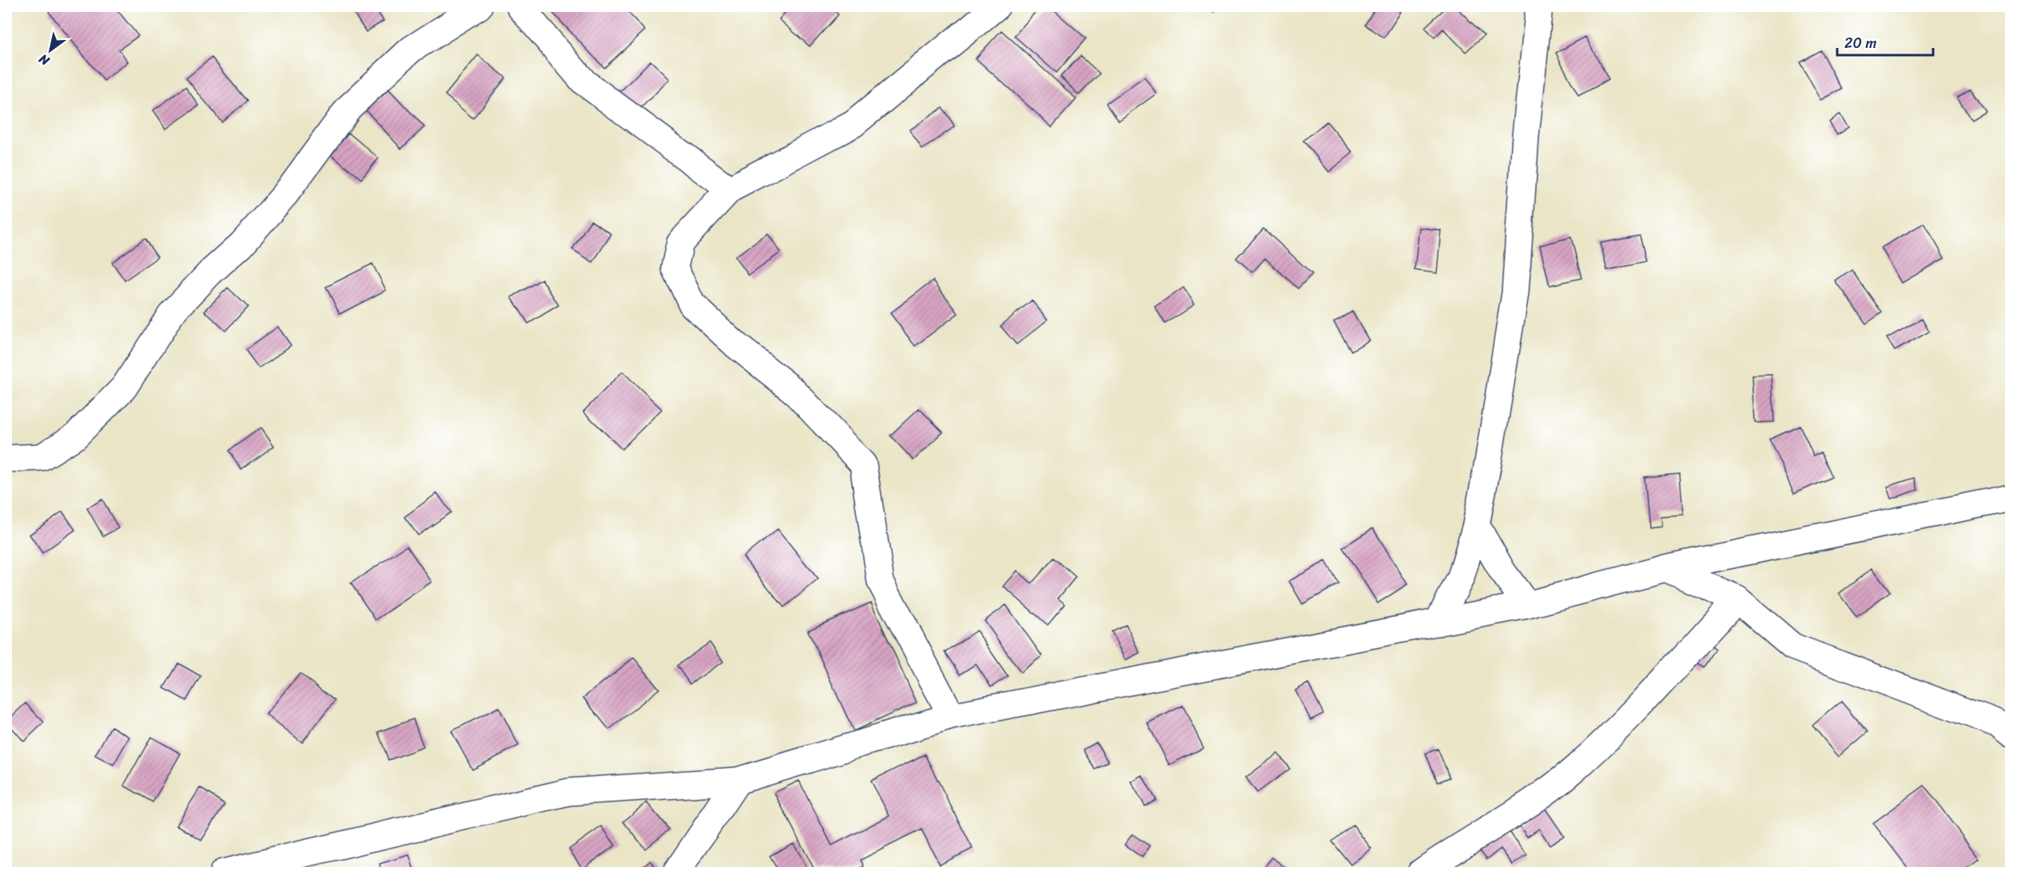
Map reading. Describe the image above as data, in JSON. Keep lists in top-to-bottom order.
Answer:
{
  "scale_bar": "20 m",
  "north": "bottom left"
}
